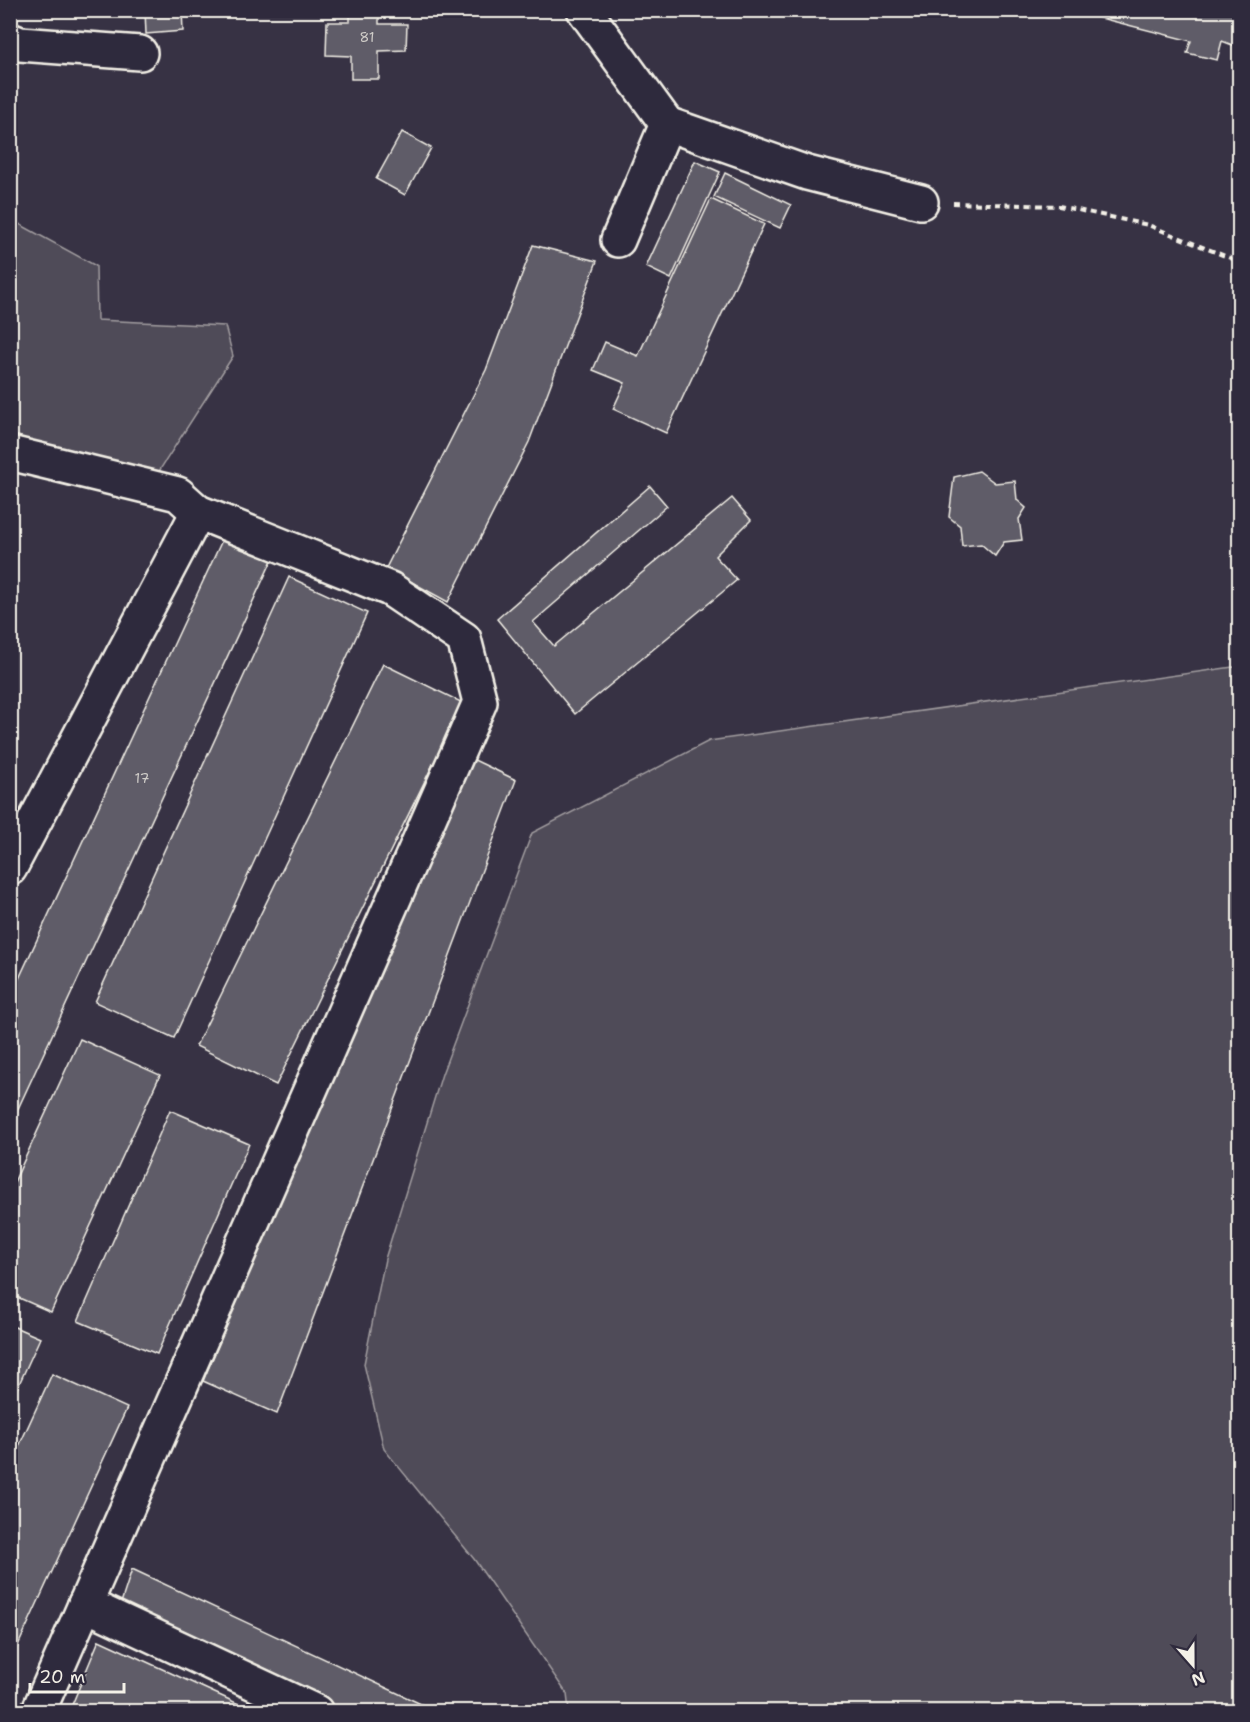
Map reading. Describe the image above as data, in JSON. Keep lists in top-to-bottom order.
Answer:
{
  "house_numbers": ["81", "17"],
  "scale_bar": "20 m",
  "north": "bottom"
}
